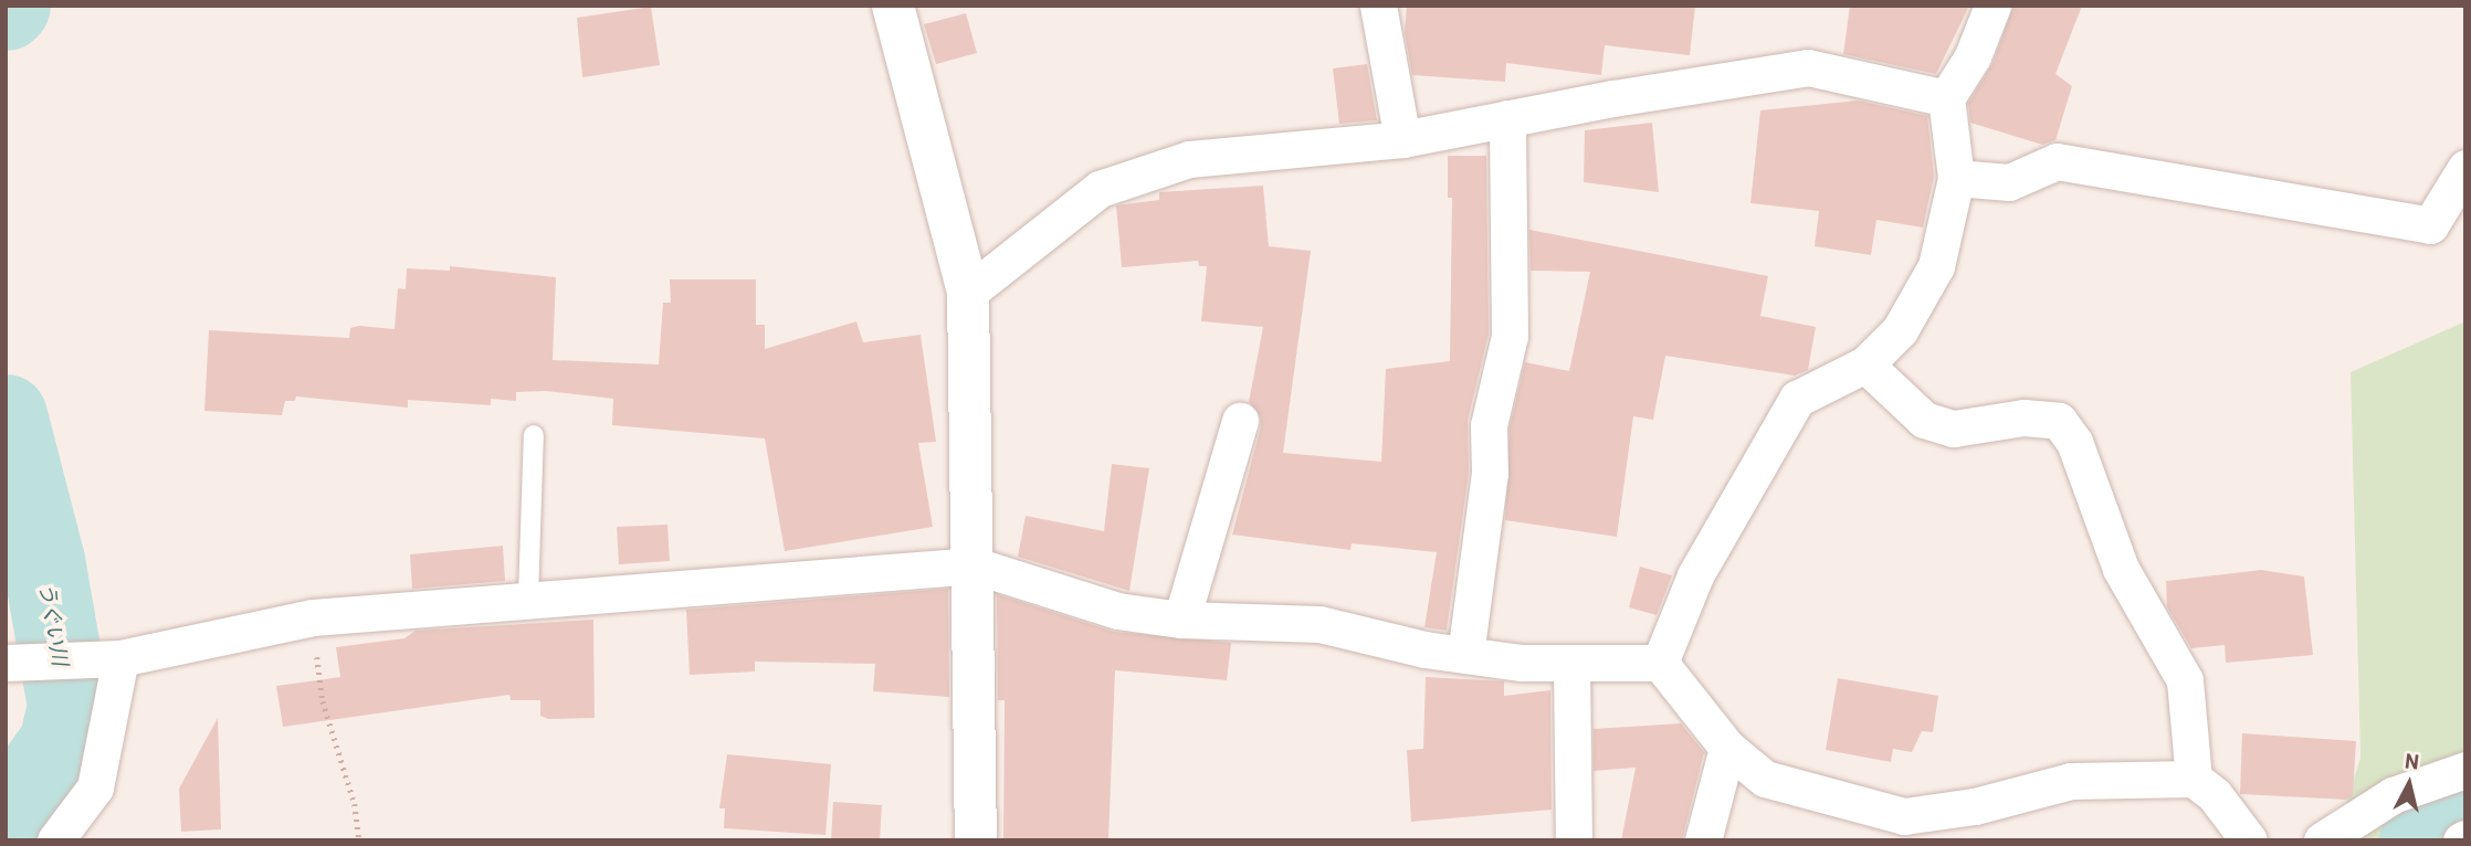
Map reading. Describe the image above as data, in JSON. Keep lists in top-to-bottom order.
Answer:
{
  "water": ["うぐい川"],
  "north": "top"
}
